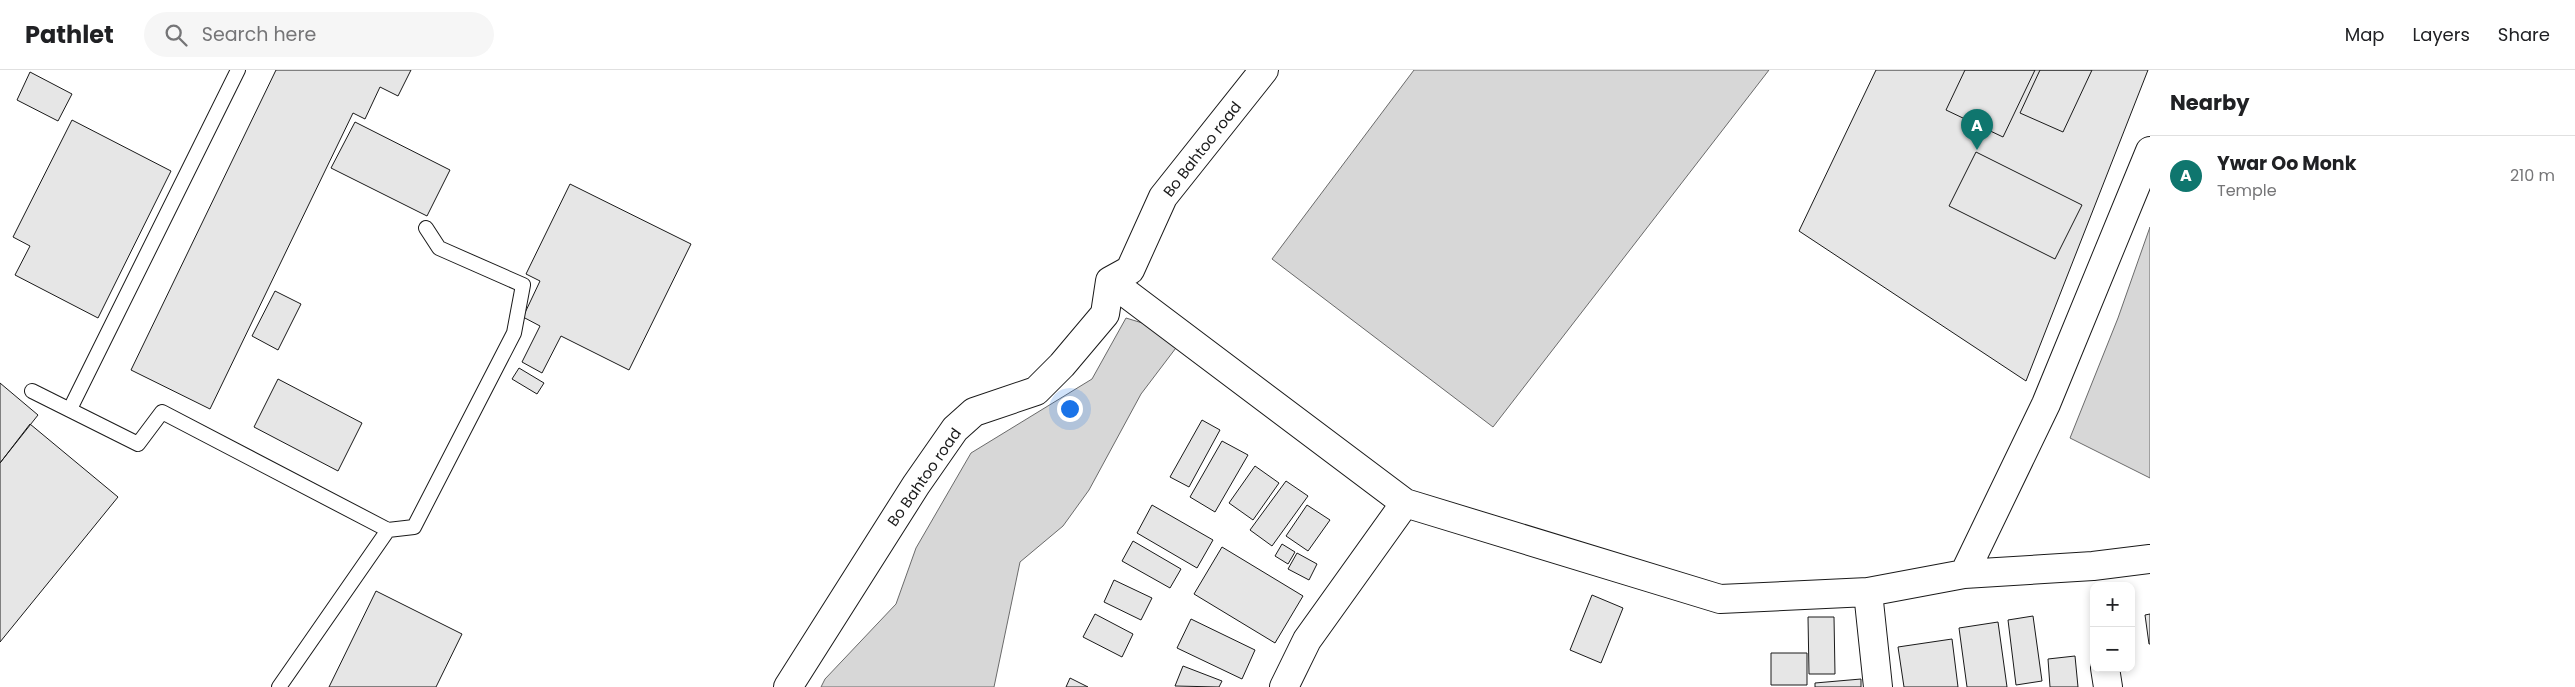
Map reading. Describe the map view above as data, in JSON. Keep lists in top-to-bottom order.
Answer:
{
  "streets": {
    "street": ["Bo Bahtoo road"]
  },
  "page": {
    "header": "Pathlet",
    "search": "Search here",
    "nav": ["Map", "Layers", "Share"],
    "heading": "Nearby",
    "pins": "A",
    "list": [
      {
        "mark": "A",
        "name": "Ywar Oo Monk",
        "note": "Temple",
        "value": "210 m"
      }
    ],
    "map_buttons": ["+", "−"]
  }
}
